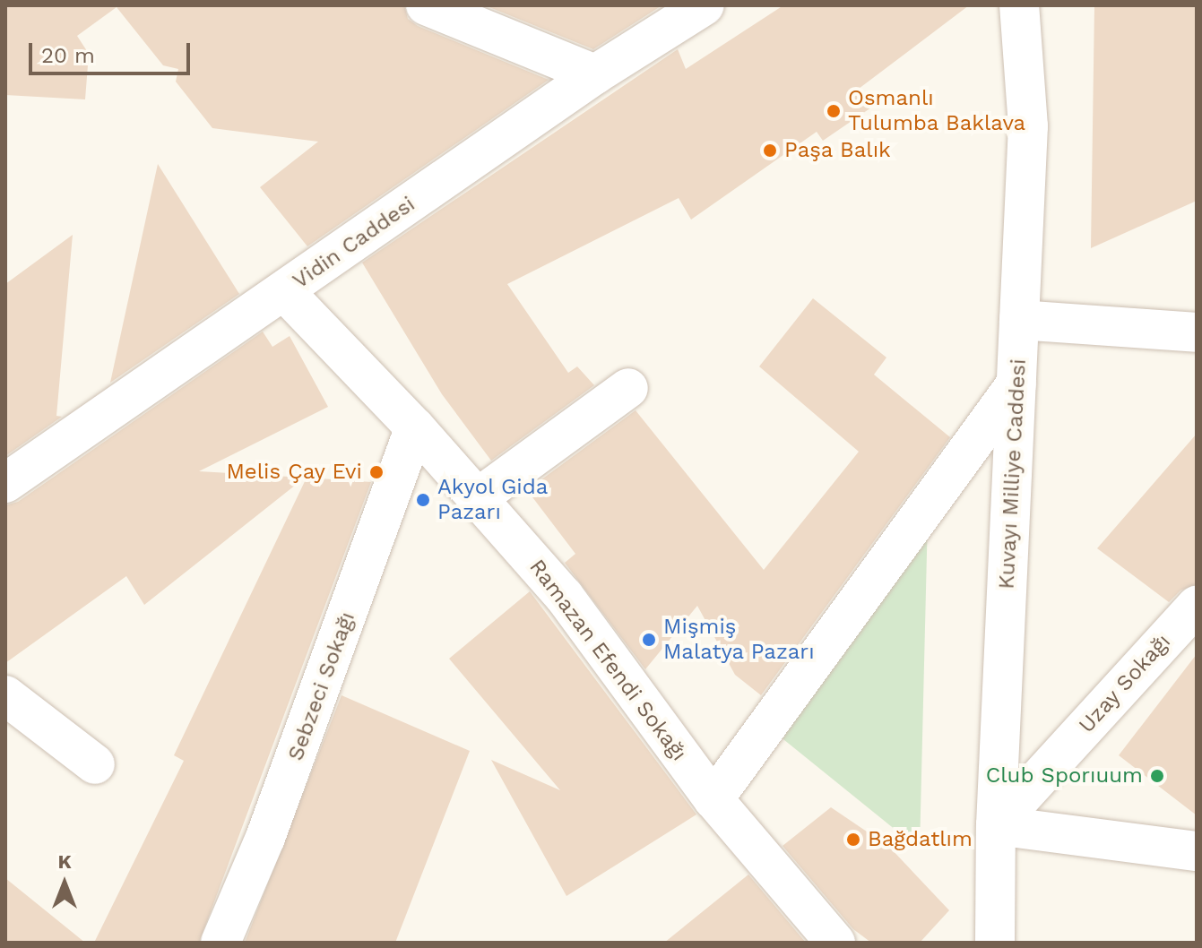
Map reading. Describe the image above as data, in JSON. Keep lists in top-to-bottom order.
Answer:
{
  "streets": {
    "street": [
      "Vidin Caddesi",
      "Kuvayı Milliye Caddesi",
      "Ramazan Efendi Sokağı",
      "Uzay Sokağı",
      "Sebzeci Sokağı"
    ]
  },
  "crossings": [
    ["Vidin Caddesi", "Ramazan Efendi Sokağı"],
    ["Kuvayı Milliye Caddesi", "Uzay Sokağı"],
    ["Ramazan Efendi Sokağı", "Sebzeci Sokağı"]
  ],
  "places": [
    "Osmanlı Tulumba Baklava",
    "Paşa Balık",
    "Melis Çay Evi",
    "Akyol Gida Pazarı",
    "Mişmiş Malatya Pazarı",
    "Club Sporıuum",
    "Bağdatlım"
  ],
  "scale_bar": "20 m",
  "north": "top"
}
